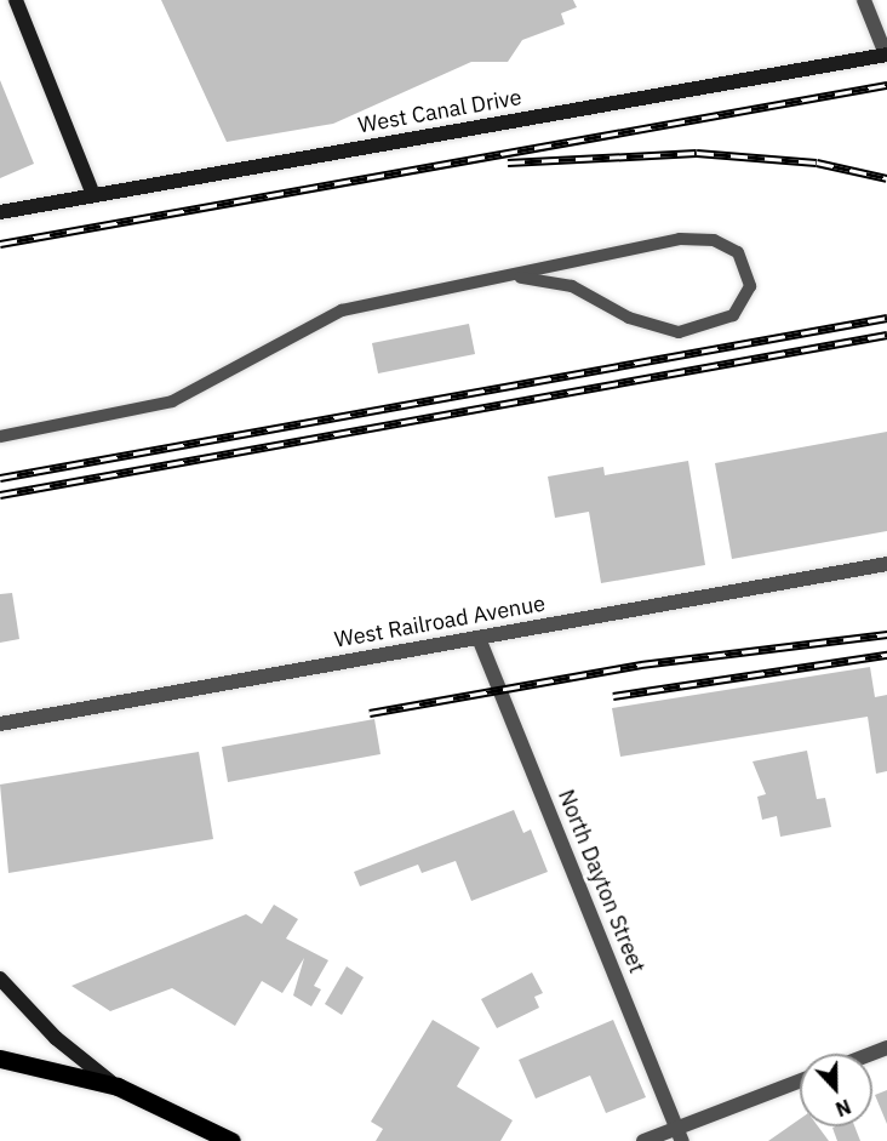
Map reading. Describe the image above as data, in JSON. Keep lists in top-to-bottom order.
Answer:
{
  "streets": {
    "street": ["West Canal Drive", "West Railroad Avenue", "North Dayton Street"]
  },
  "crossings": [
    ["West Railroad Avenue", "North Dayton Street"]
  ],
  "north": "bottom"
}
